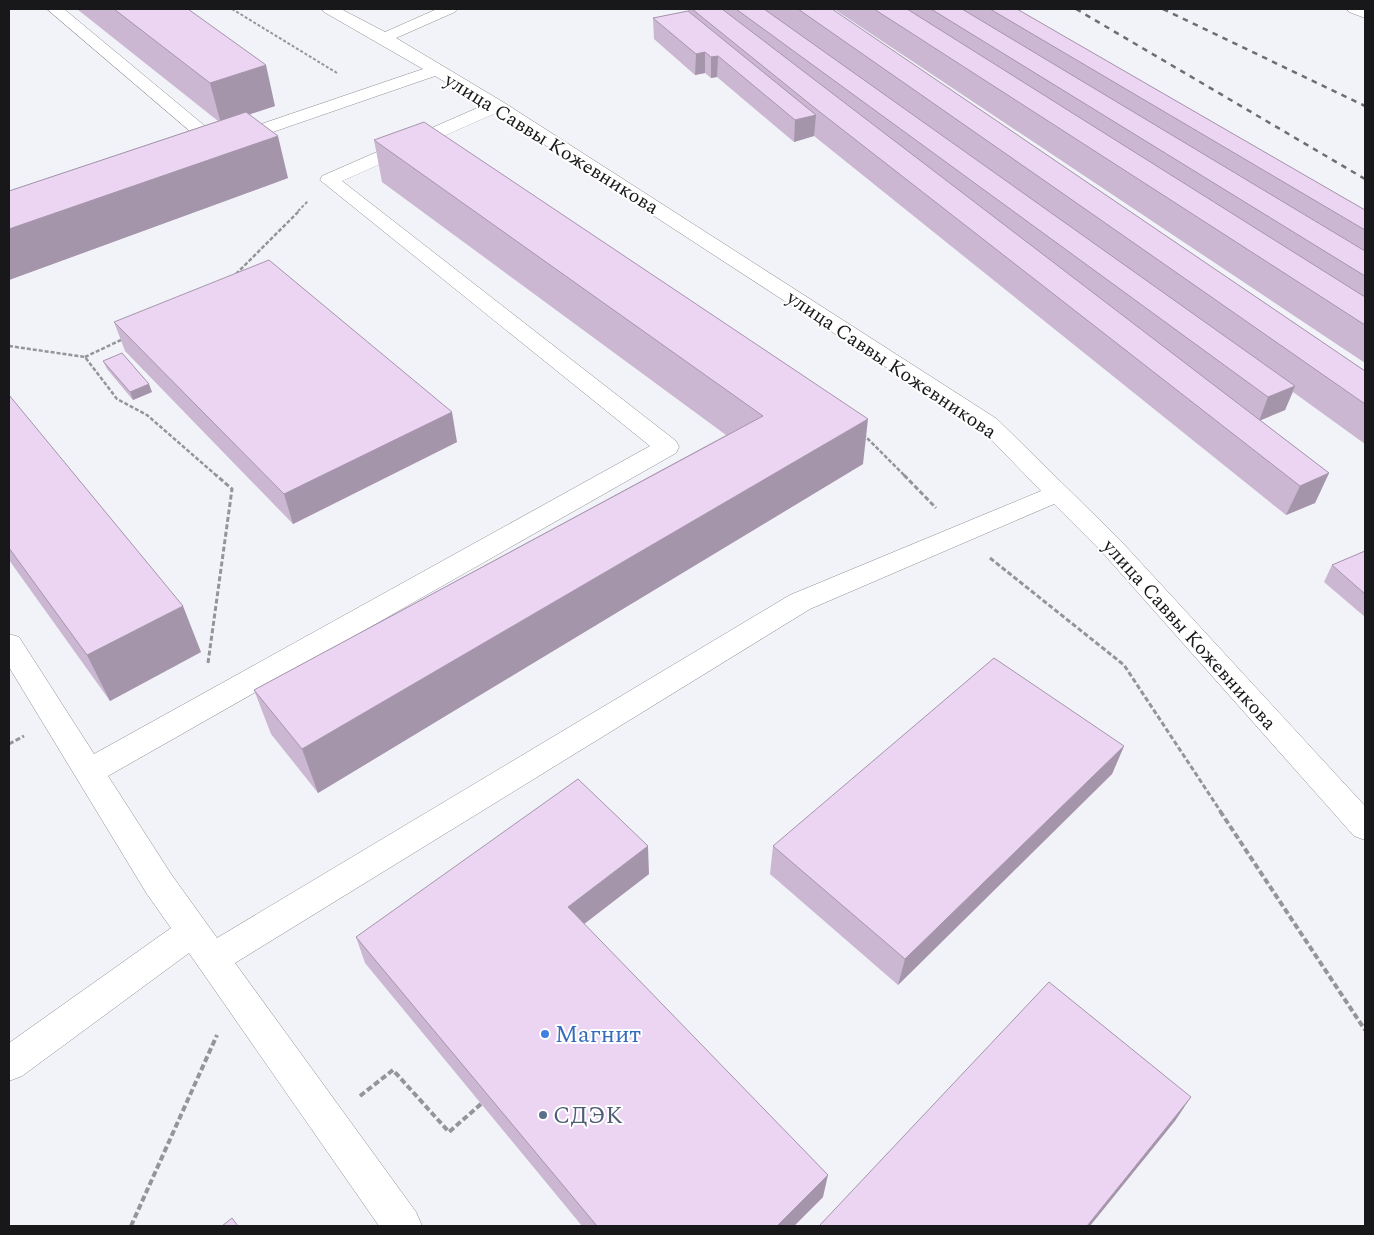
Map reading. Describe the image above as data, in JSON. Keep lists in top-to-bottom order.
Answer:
{
  "streets": {
    "street": ["улица Саввы Кожевникова"]
  },
  "places": ["Магнит", "СДЭК"]
}
